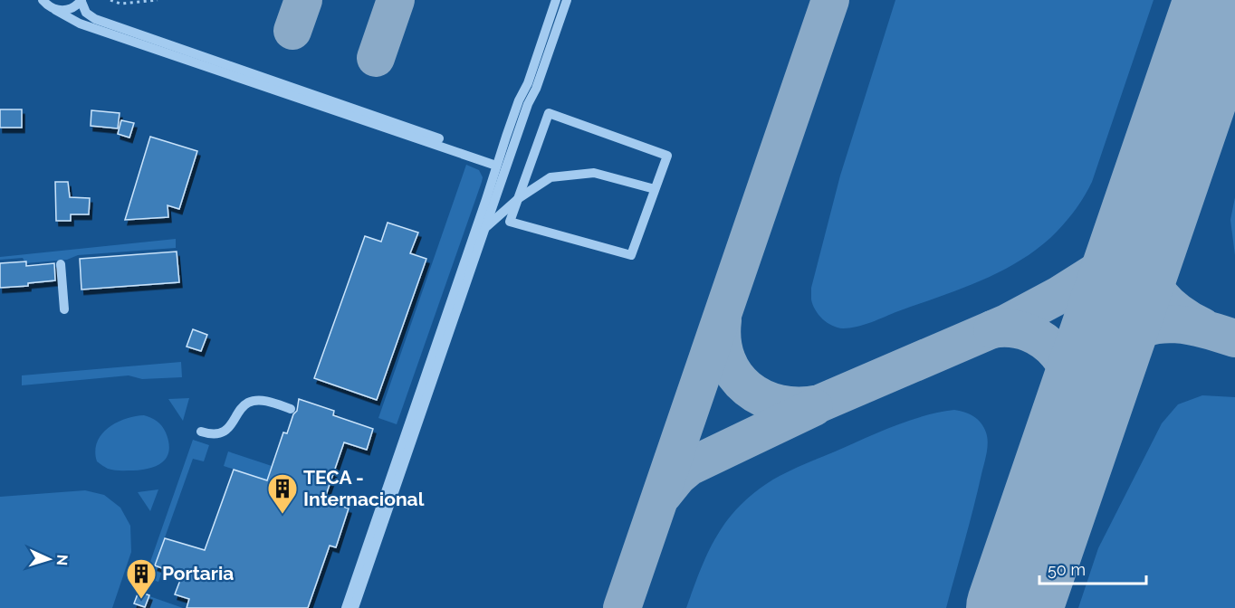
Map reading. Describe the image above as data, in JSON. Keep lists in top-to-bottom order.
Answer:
{
  "places": {
    "building": ["TECA - Internacional", "Portaria"]
  },
  "scale_bar": "50 m",
  "north": "right"
}
